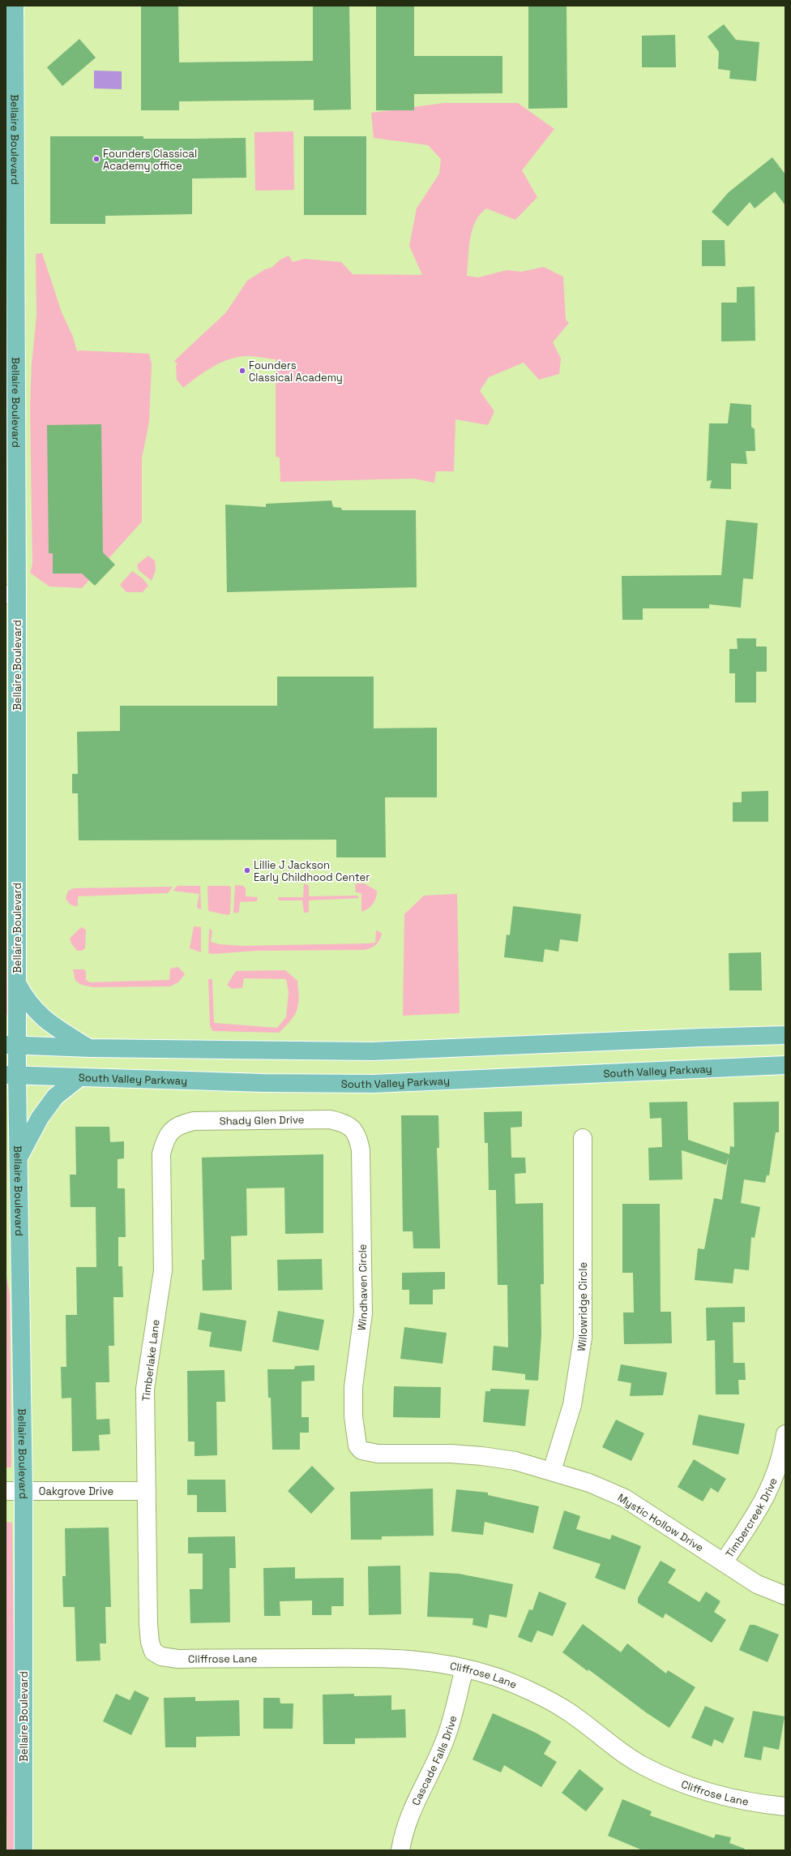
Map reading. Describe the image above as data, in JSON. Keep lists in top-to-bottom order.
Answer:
{
  "streets": {
    "main road": ["Bellaire Boulevard", "South Valley Parkway"],
    "street": [
      "Shady Glen Drive",
      "Windhaven Circle",
      "Willowridge Circle",
      "Timberlake Lane",
      "Oakgrove Drive",
      "Timbercreek Drive",
      "Mystic Hollow Drive",
      "Cliffrose Lane",
      "Cascade Falls Drive"
    ]
  },
  "crossings": [
    ["Bellaire Boulevard", "South Valley Parkway"],
    ["Bellaire Boulevard", "Oakgrove Drive"],
    ["Shady Glen Drive", "Windhaven Circle"],
    ["Shady Glen Drive", "Timberlake Lane"],
    ["Windhaven Circle", "Mystic Hollow Drive"],
    ["Willowridge Circle", "Mystic Hollow Drive"],
    ["Timberlake Lane", "Oakgrove Drive"],
    ["Timberlake Lane", "Cliffrose Lane"],
    ["Timbercreek Drive", "Mystic Hollow Drive"],
    ["Cliffrose Lane", "Cascade Falls Drive"]
  ],
  "places": ["Founders Classical Academy office", "Founders Classical Academy", "Lillie J Jackson Early Childhood Center"]
}
